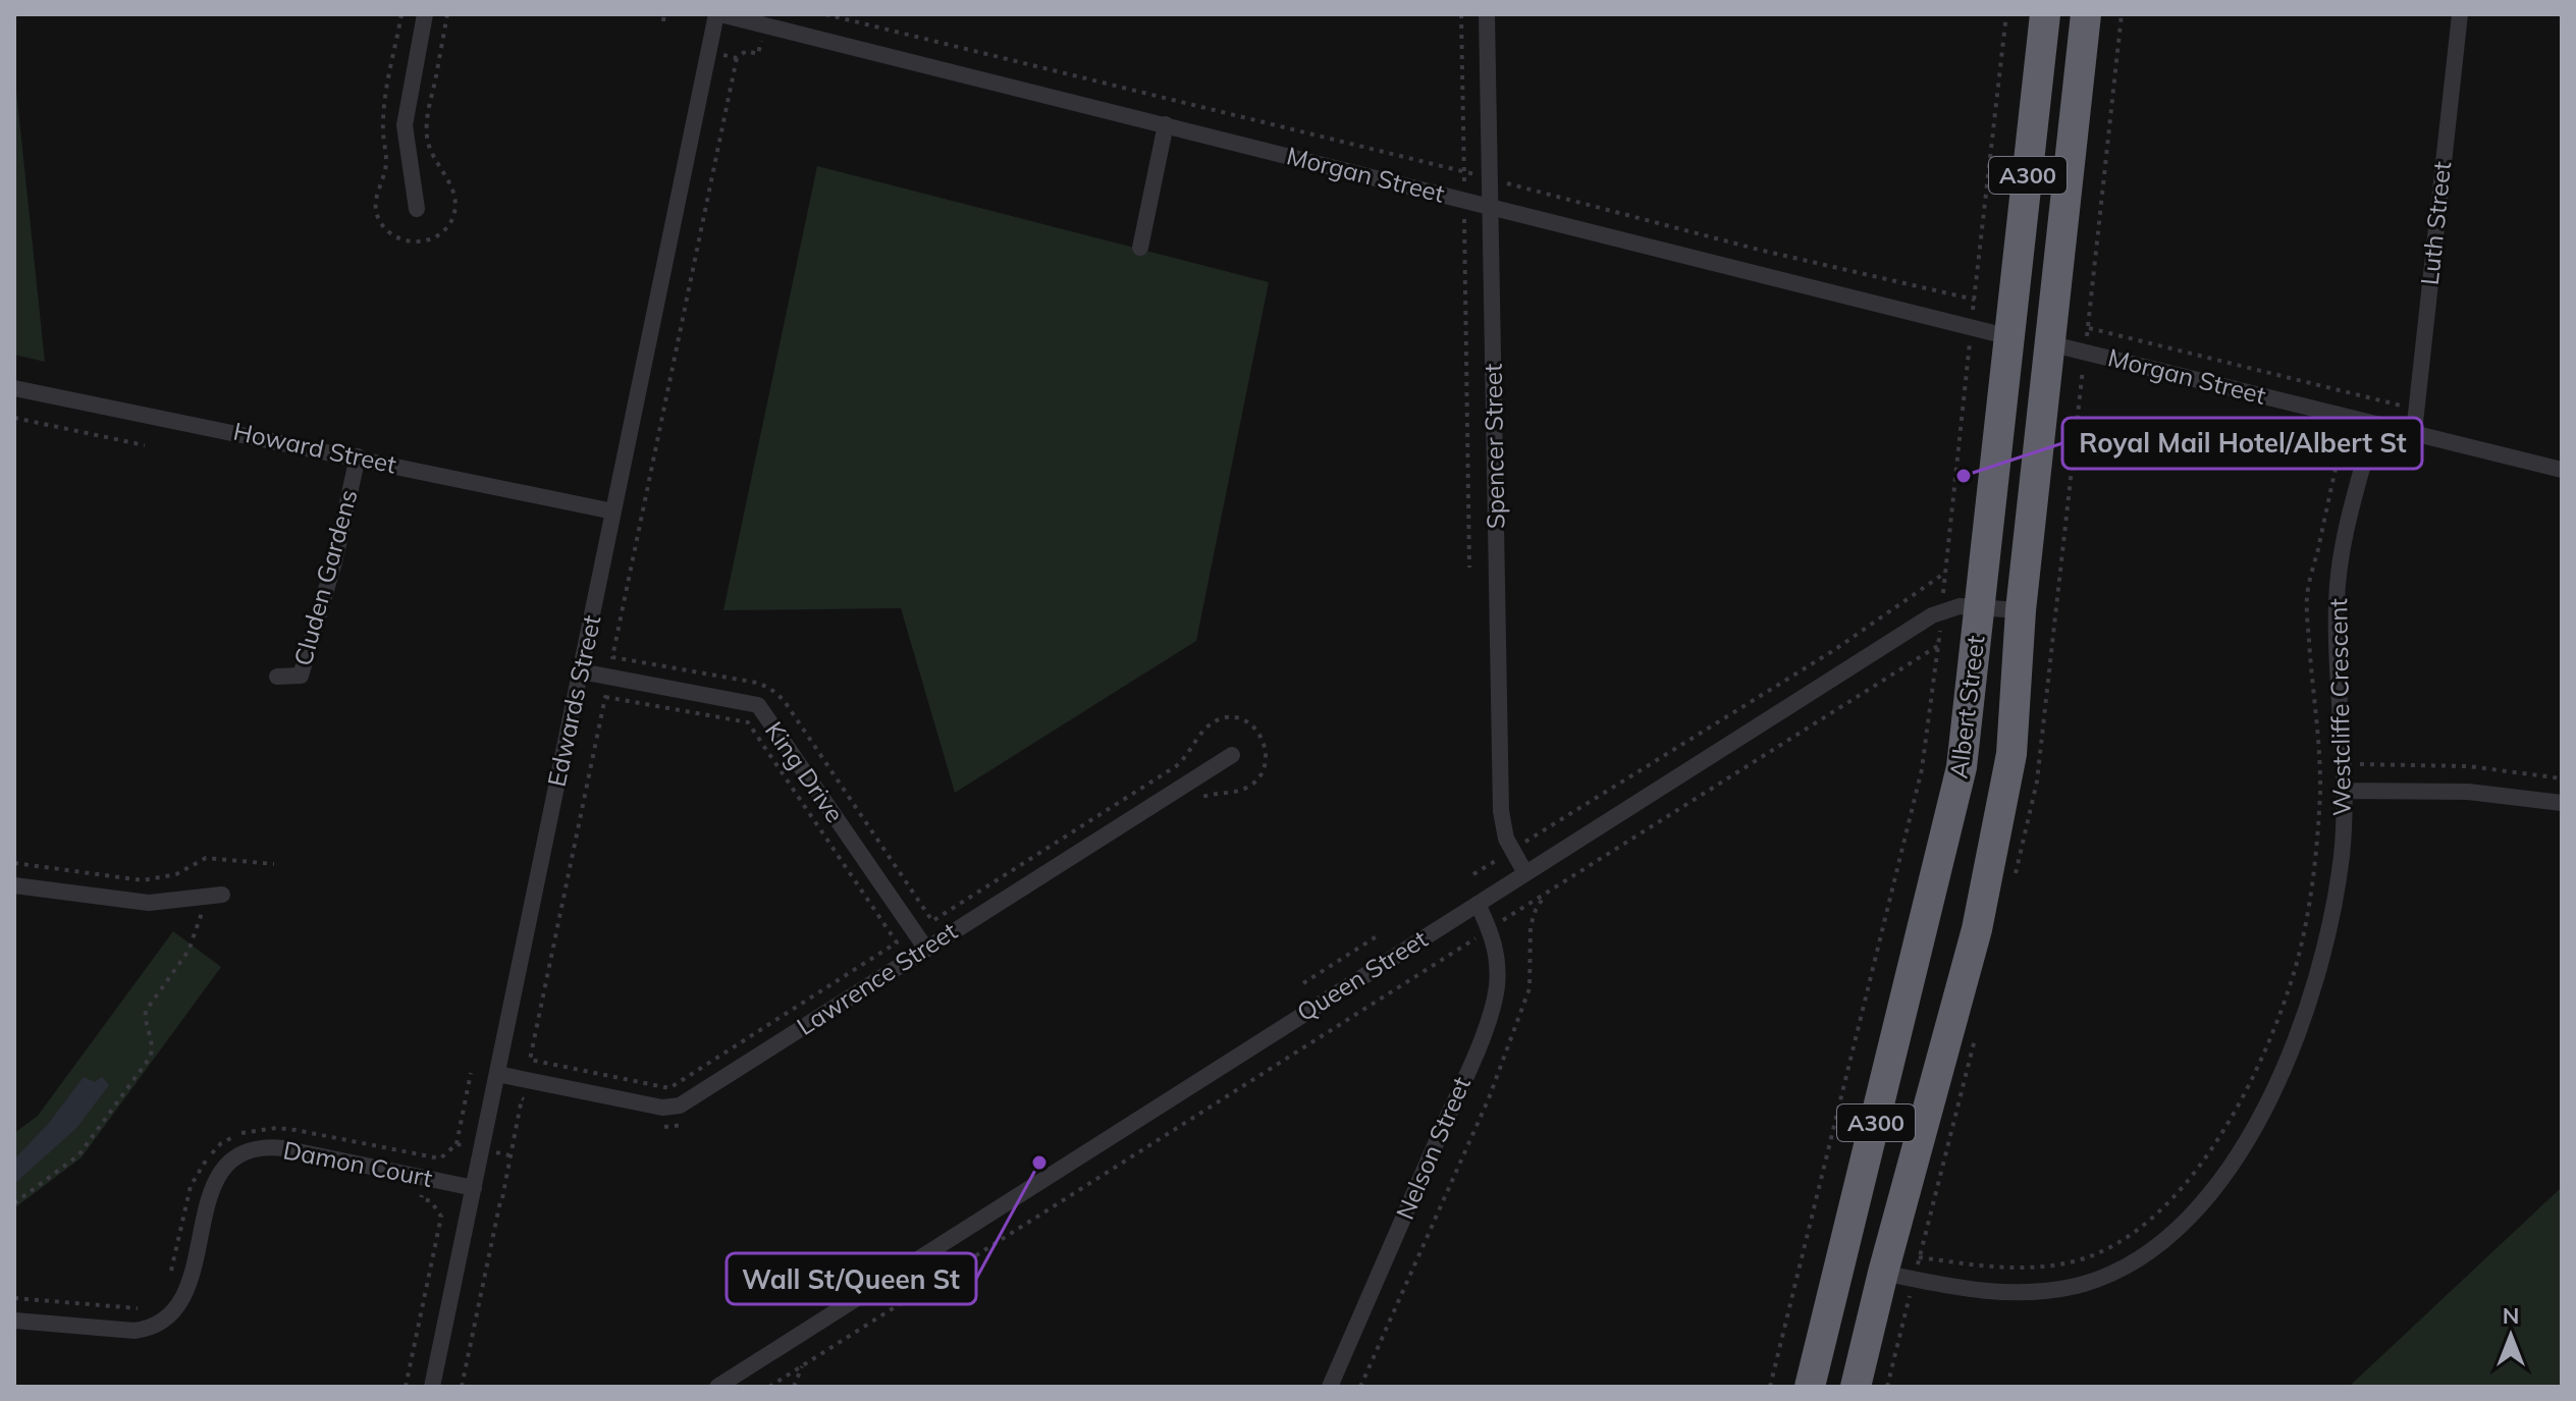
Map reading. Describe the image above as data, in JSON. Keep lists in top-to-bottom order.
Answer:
{
  "streets": {
    "highway": ["A300", "Albert Street"],
    "street": [
      "Morgan Street",
      "Luth Street",
      "Spencer Street",
      "Howard Street",
      "Cluden Gardens",
      "Edwards Street",
      "Westcliffe Crescent",
      "King Drive",
      "Queen Street",
      "Lawrence Street",
      "Nelson Street",
      "Damon Court"
    ]
  },
  "crossings": [
    ["Morgan Street", "Luth Street"],
    ["Morgan Street", "Spencer Street"],
    ["Morgan Street", "Edwards Street"],
    ["Morgan Street", "Albert Street"],
    ["Morgan Street", "Westcliffe Crescent"],
    ["Spencer Street", "Queen Street"],
    ["Howard Street", "Cluden Gardens"],
    ["Howard Street", "Edwards Street"],
    ["Edwards Street", "King Drive"],
    ["Edwards Street", "Lawrence Street"],
    ["Edwards Street", "Damon Court"],
    ["Albert Street", "Westcliffe Crescent"],
    ["Albert Street", "Queen Street"],
    ["King Drive", "Lawrence Street"],
    ["Queen Street", "Nelson Street"]
  ],
  "places": ["Royal Mail Hotel/Albert St", "Wall St/Queen St"],
  "north": "top"
}
